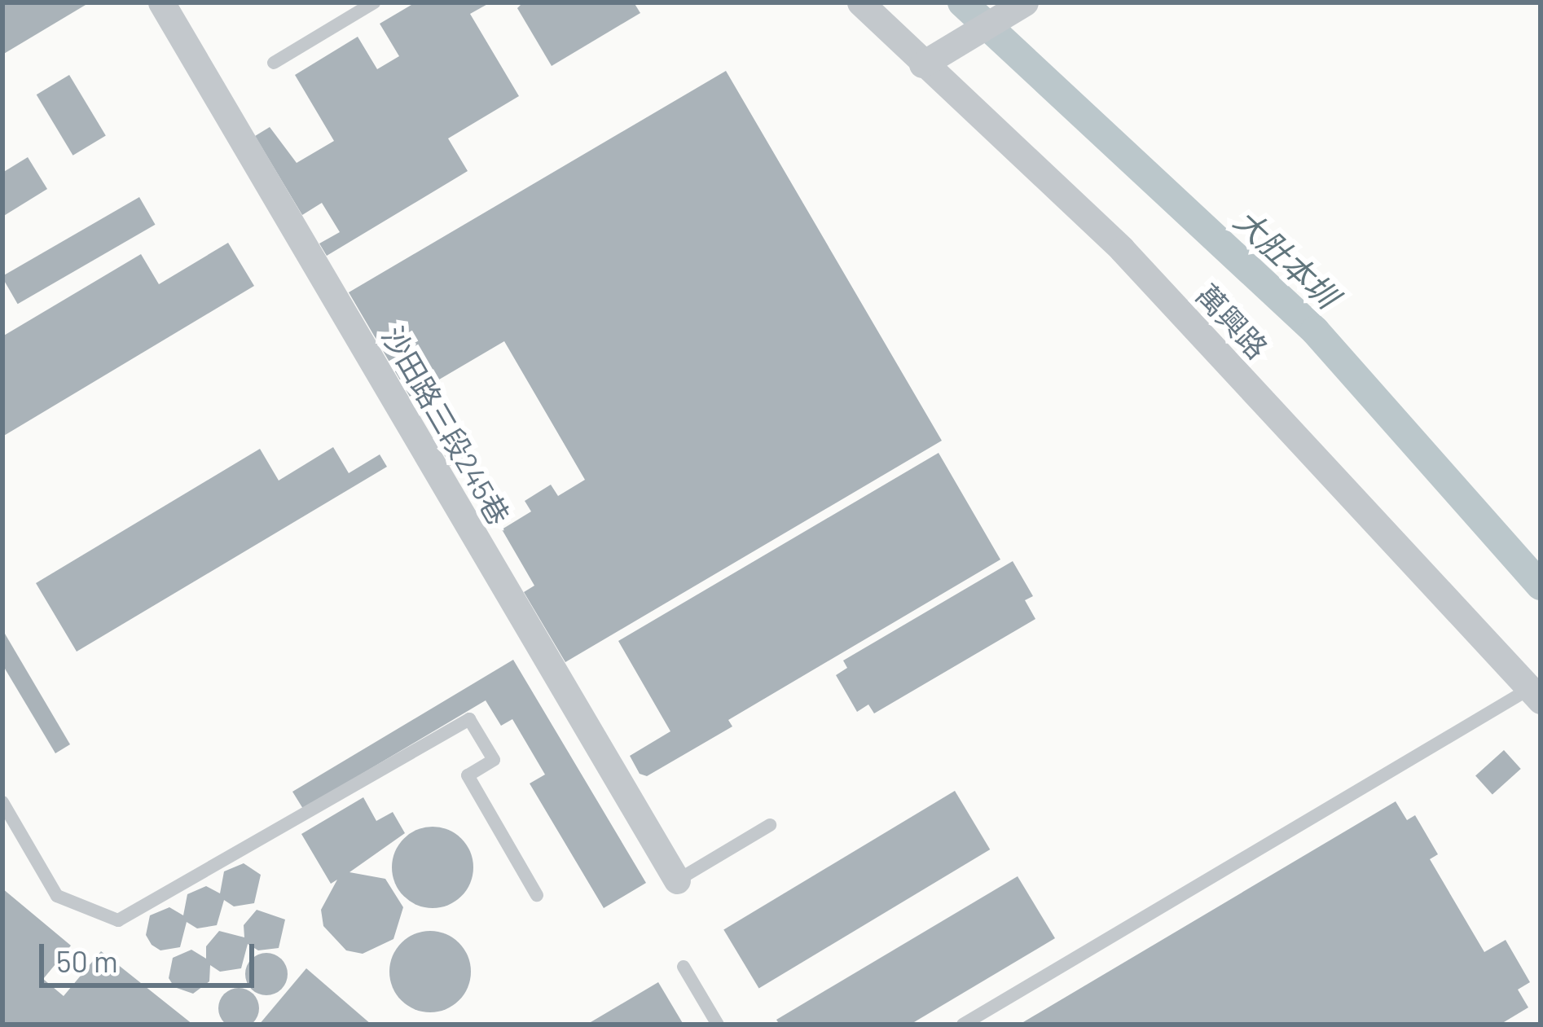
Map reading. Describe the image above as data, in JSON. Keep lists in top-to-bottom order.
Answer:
{
  "streets": {
    "street": ["萬興路", "沙田路三段245巷"]
  },
  "water": ["大肚本圳"],
  "scale_bar": "50 m"
}
